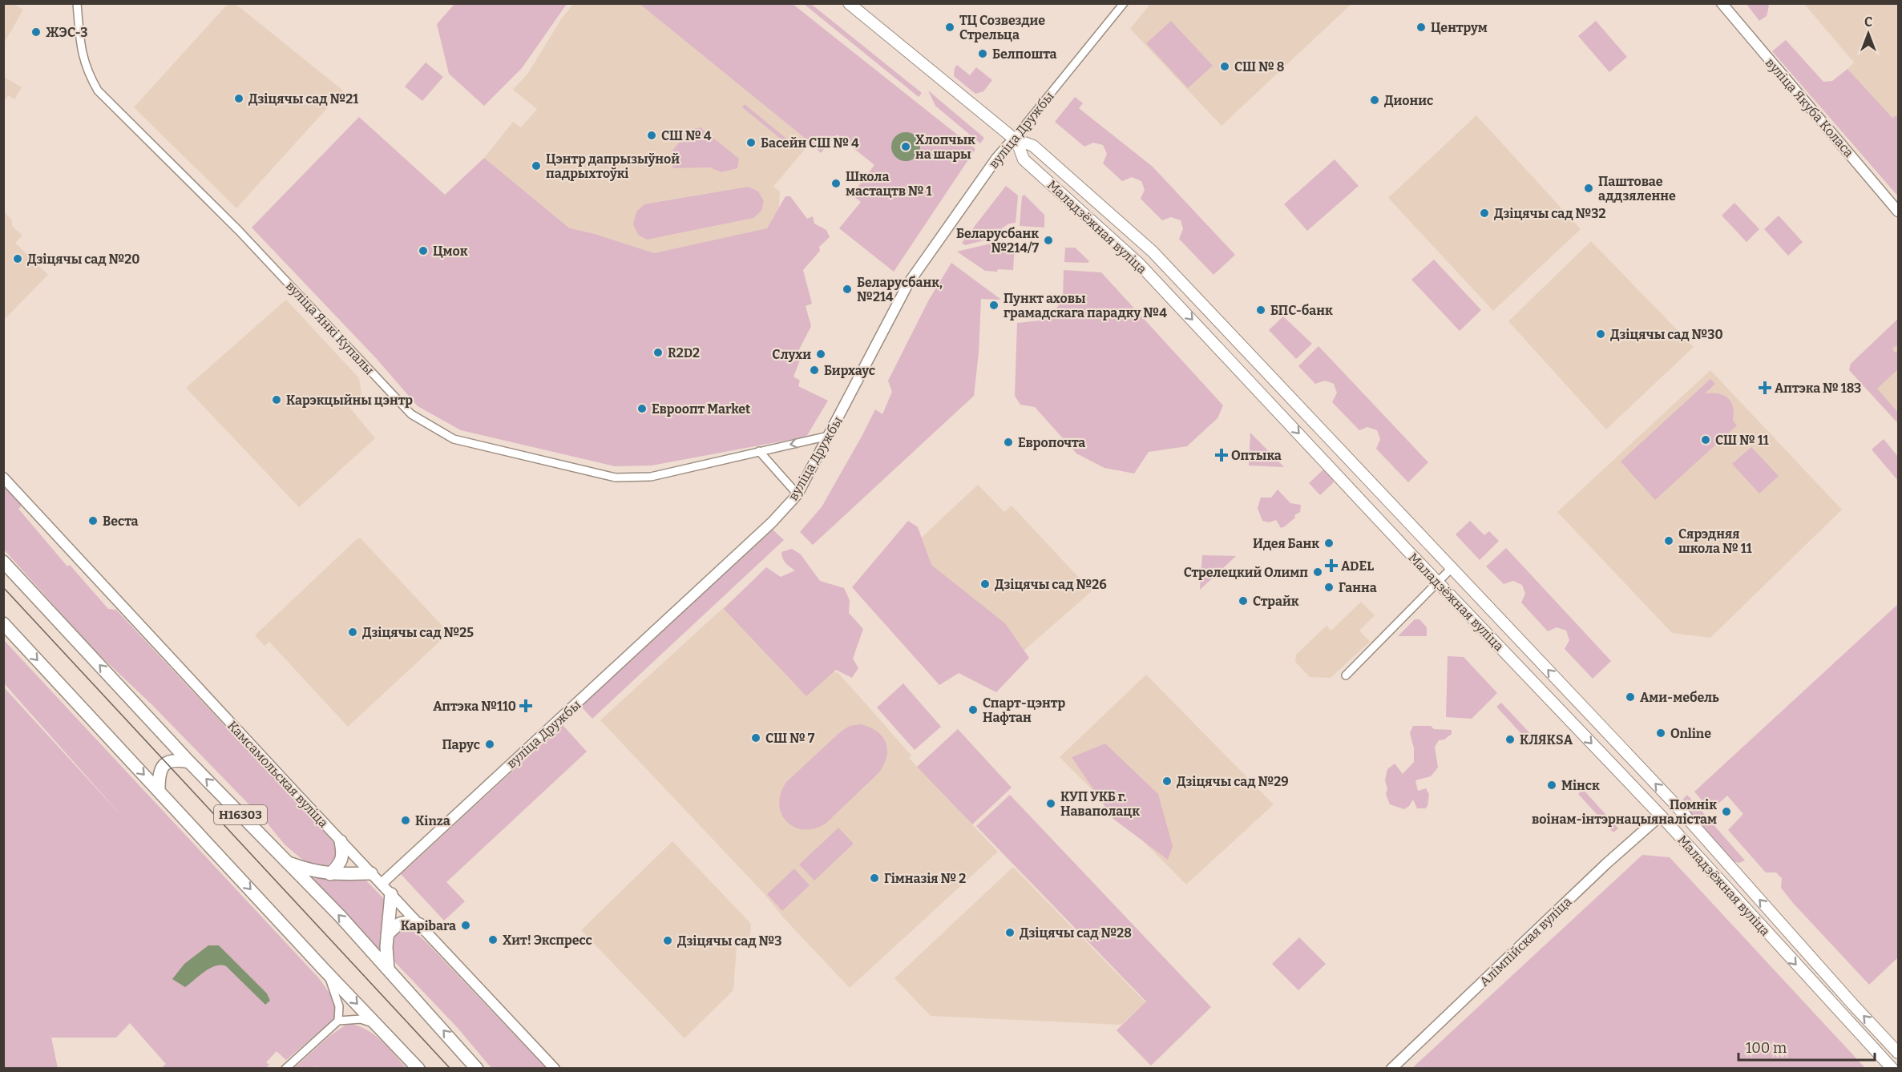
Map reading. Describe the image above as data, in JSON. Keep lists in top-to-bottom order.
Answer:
{
  "streets": {
    "main road": ["Маладзёжная вуліца", "Н16303"],
    "street": [
      "вуліца Якуба Коласа",
      "вуліца Дружбы",
      "вуліца Янкі Купалы",
      "Камсамольская вуліца",
      "Алімпійская вуліца"
    ]
  },
  "crossings": [
    ["вуліца Дружбы", "Маладзёжная вуліца"],
    ["вуліца Дружбы", "вуліца Янкі Купалы"],
    ["вуліца Дружбы", "Камсамольская вуліца"],
    ["Маладзёжная вуліца", "Алімпійская вуліца"]
  ],
  "places": {
    "other": [
      "ТЦ Созвездие Стрельца",
      "Центрум",
      "ЖЭС-3",
      "Белпошта",
      "СШ № 8",
      "Дзіцячы сад №21",
      "Дионис",
      "СШ № 4",
      "Басейн СШ № 4",
      "Хлопчык на шары",
      "Цэнтр дапрызыўной падрыхтоўкі",
      "Школа мастацтв № 1",
      "Паштовае аддзяленне",
      "Дзіцячы сад №32",
      "Беларусбанк №214/7",
      "Цмок",
      "Дзіцячы сад №20",
      "Беларусбанк, №214",
      "Пункт аховы грамадскага парадку №4",
      "БПС-банк",
      "Дзіцячы сад №30",
      "R2D2",
      "Слухи",
      "Бирхаус",
      "Карэкцыйны цэнтр",
      "Евроопт Market",
      "СШ № 11",
      "Европочта",
      "Веста",
      "Сярэдняя школа № 11",
      "Идея Банк",
      "Стрелецкий Олимп",
      "Дзіцячы сад №26",
      "Ганна",
      "Страйк",
      "Дзіцячы сад №25",
      "Ами-мебель",
      "Спарт-цэнтр Нафтан",
      "Online",
      "СШ № 7",
      "КЛЯКSА",
      "Парус",
      "Дзіцячы сад №29",
      "Мінск",
      "КУП УКБ г. Наваполацк",
      "Помнік воінам-інтэрнацыяналістам",
      "Kinza",
      "Гімназія № 2",
      "Kapibara",
      "Дзіцячы сад №28",
      "Хит! Экспресс",
      "Дзіцячы сад №3"
    ],
    "health": [
      "Аптэка № 183",
      "Оптыка",
      "ADEL",
      "Аптэка №110"
    ]
  },
  "scale_bar": "100 m",
  "north": "top"
}
